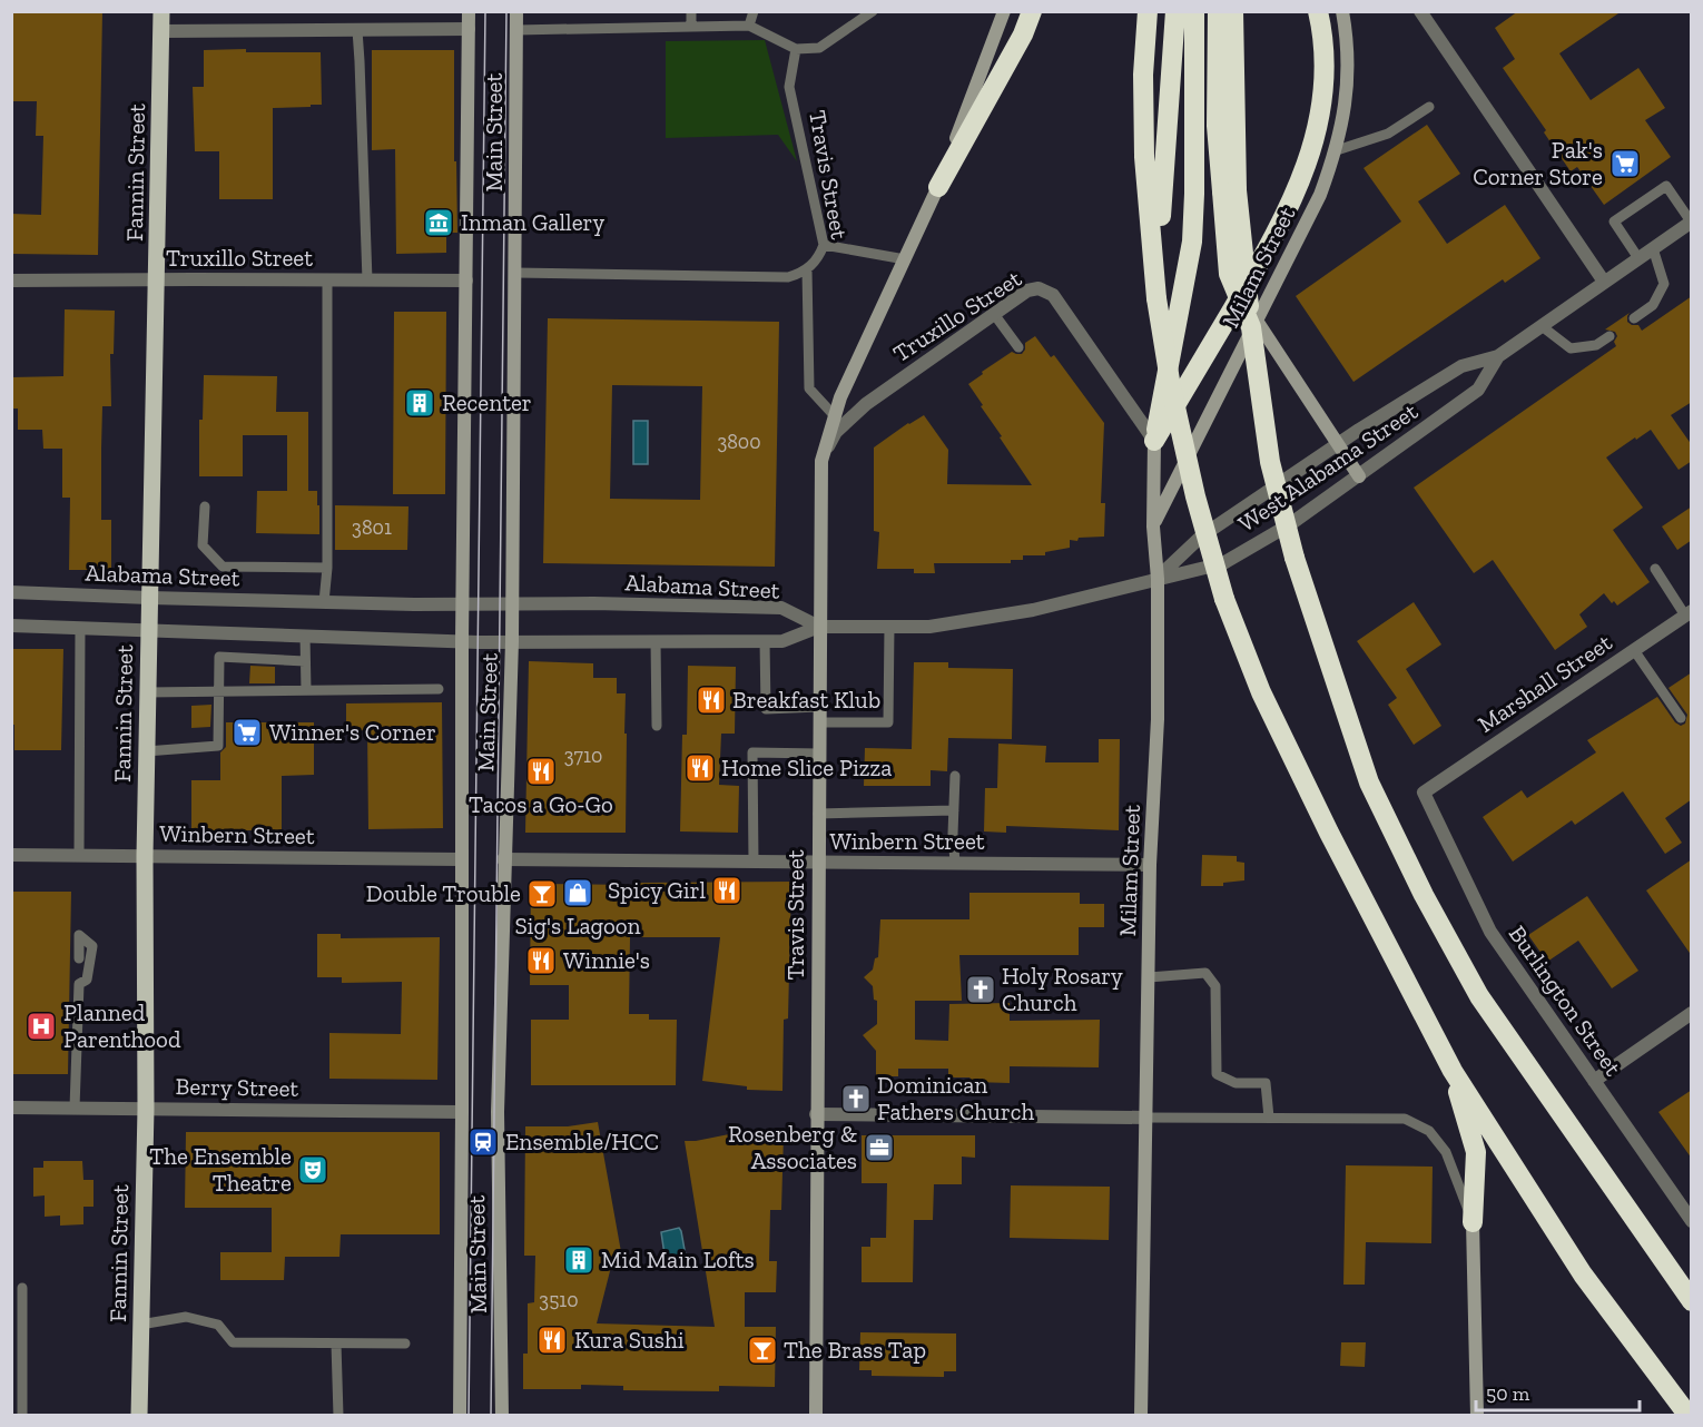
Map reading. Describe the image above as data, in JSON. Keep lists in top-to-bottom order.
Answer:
{
  "streets": {
    "main road": [
      "Main Street",
      "Fannin Street",
      "Travis Street",
      "Milam Street"
    ],
    "street": [
      "Truxillo Street",
      "West Alabama Street",
      "Alabama Street",
      "Marshall Street",
      "Winbern Street",
      "Burlington Street",
      "Berry Street"
    ]
  },
  "crossings": [
    ["Main Street", "Truxillo Street"],
    ["Main Street", "Alabama Street"],
    ["Main Street", "Winbern Street"],
    ["Main Street", "Berry Street"],
    ["Fannin Street", "Truxillo Street"],
    ["Fannin Street", "Alabama Street"],
    ["Fannin Street", "Winbern Street"],
    ["Fannin Street", "Berry Street"],
    ["Travis Street", "Truxillo Street"],
    ["Travis Street", "West Alabama Street"],
    ["Travis Street", "Alabama Street"],
    ["Travis Street", "Winbern Street"],
    ["Truxillo Street", "Milam Street"],
    ["Milam Street", "West Alabama Street"],
    ["Milam Street", "Winbern Street"],
    ["West Alabama Street", "Alabama Street"],
    ["Marshall Street", "Burlington Street"]
  ],
  "places": {
    "supermarket": ["Pak's Corner Store", "Winner's Corner"],
    "museum": ["Inman Gallery"],
    "building": ["Recenter", "Mid Main Lofts"],
    "restaurant": [
      "Breakfast Klub",
      "Home Slice Pizza",
      "Tacos a Go-Go",
      "Spicy Girl",
      "Winnie's",
      "Kura Sushi"
    ],
    "shop": ["Sig's Lagoon"],
    "bar": ["Double Trouble", "The Brass Tap"],
    "church": ["Holy Rosary Church", "Dominican Fathers Church"],
    "hospital": ["Planned Parenthood"],
    "station": ["Ensemble/HCC"],
    "office": ["Rosenberg & Associates"],
    "theatre": ["The Ensemble Theatre"]
  },
  "house_numbers": [
    "3800",
    "3801",
    "3710",
    "3510"
  ],
  "scale_bar": "50 m"
}
